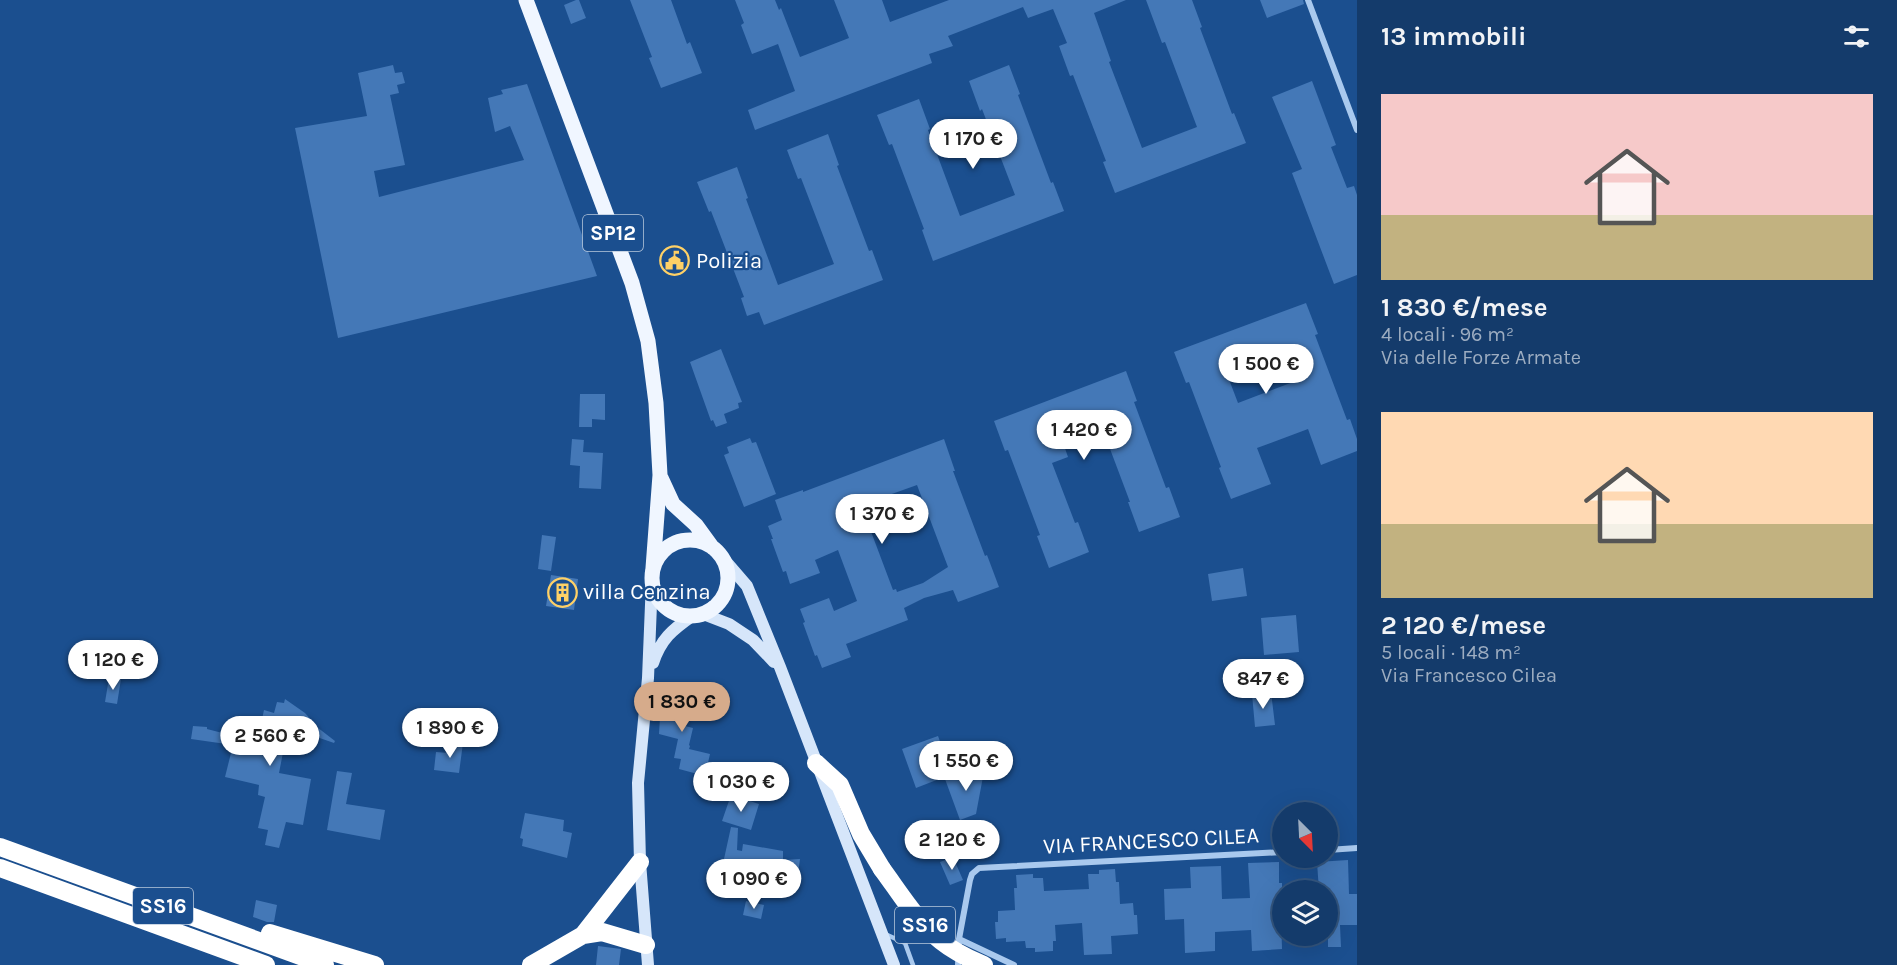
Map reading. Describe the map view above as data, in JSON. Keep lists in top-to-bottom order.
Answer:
{
  "streets": {
    "highway": ["SS16"],
    "main road": ["SP12"],
    "street": ["VIA FRANCESCO CILEA"]
  },
  "places": {
    "public building": ["Polizia"],
    "building": ["villa Cenzina"]
  },
  "north": "bottom right",
  "page": {
    "heading": "13 immobili",
    "list": [
      {
        "name": "1 830 €/mese",
        "note": "4 locali · 96 m² · Via delle Forze Armate"
      },
      {
        "name": "2 120 €/mese",
        "note": "5 locali · 148 m² · Via Francesco Cilea"
      }
    ],
    "price": [
      "1 170 €",
      "1 500 €",
      "1 420 €",
      "1 370 €",
      "1 120 €",
      "847 €",
      "1 830 €",
      "1 890 €",
      "2 560 €",
      "1 550 €",
      "1 030 €",
      "2 120 €",
      "1 090 €"
    ]
  }
}
